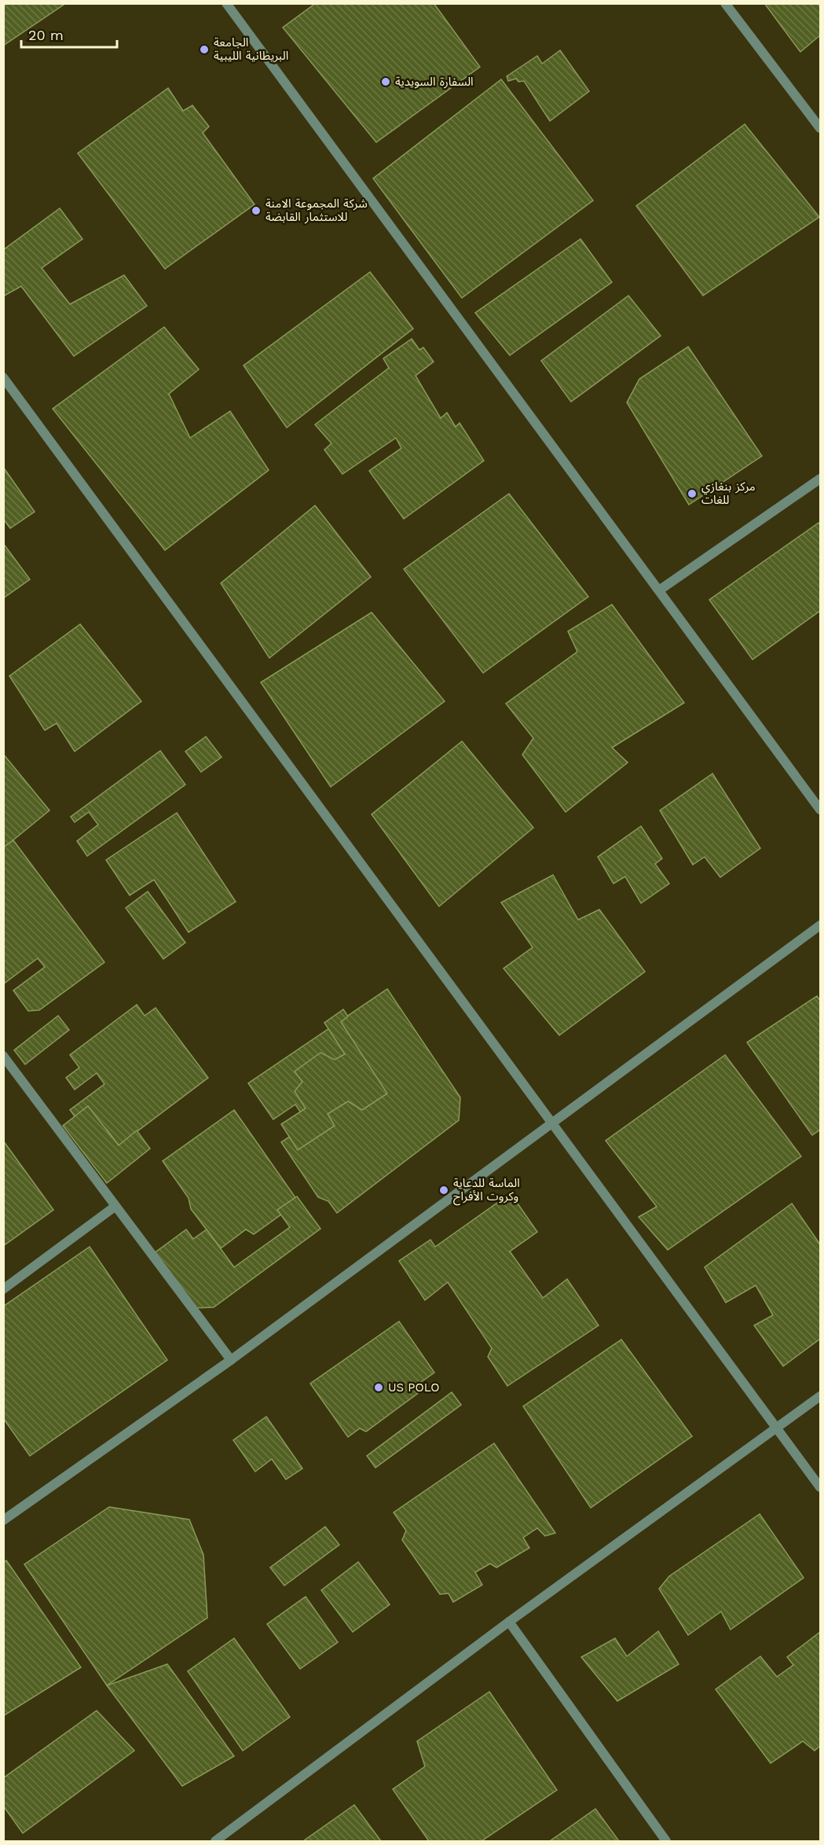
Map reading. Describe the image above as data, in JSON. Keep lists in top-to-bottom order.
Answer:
{
  "places": [
    "الجامعة البريطانية الليبية",
    "السفارة السويدية",
    "شركة المجموعة الامنة للاستثمار القابضة",
    "مركز بنغازي للغات",
    "الماسة للدعاية وكروت الأفراح",
    "US POLO"
  ],
  "scale_bar": "20 m"
}
